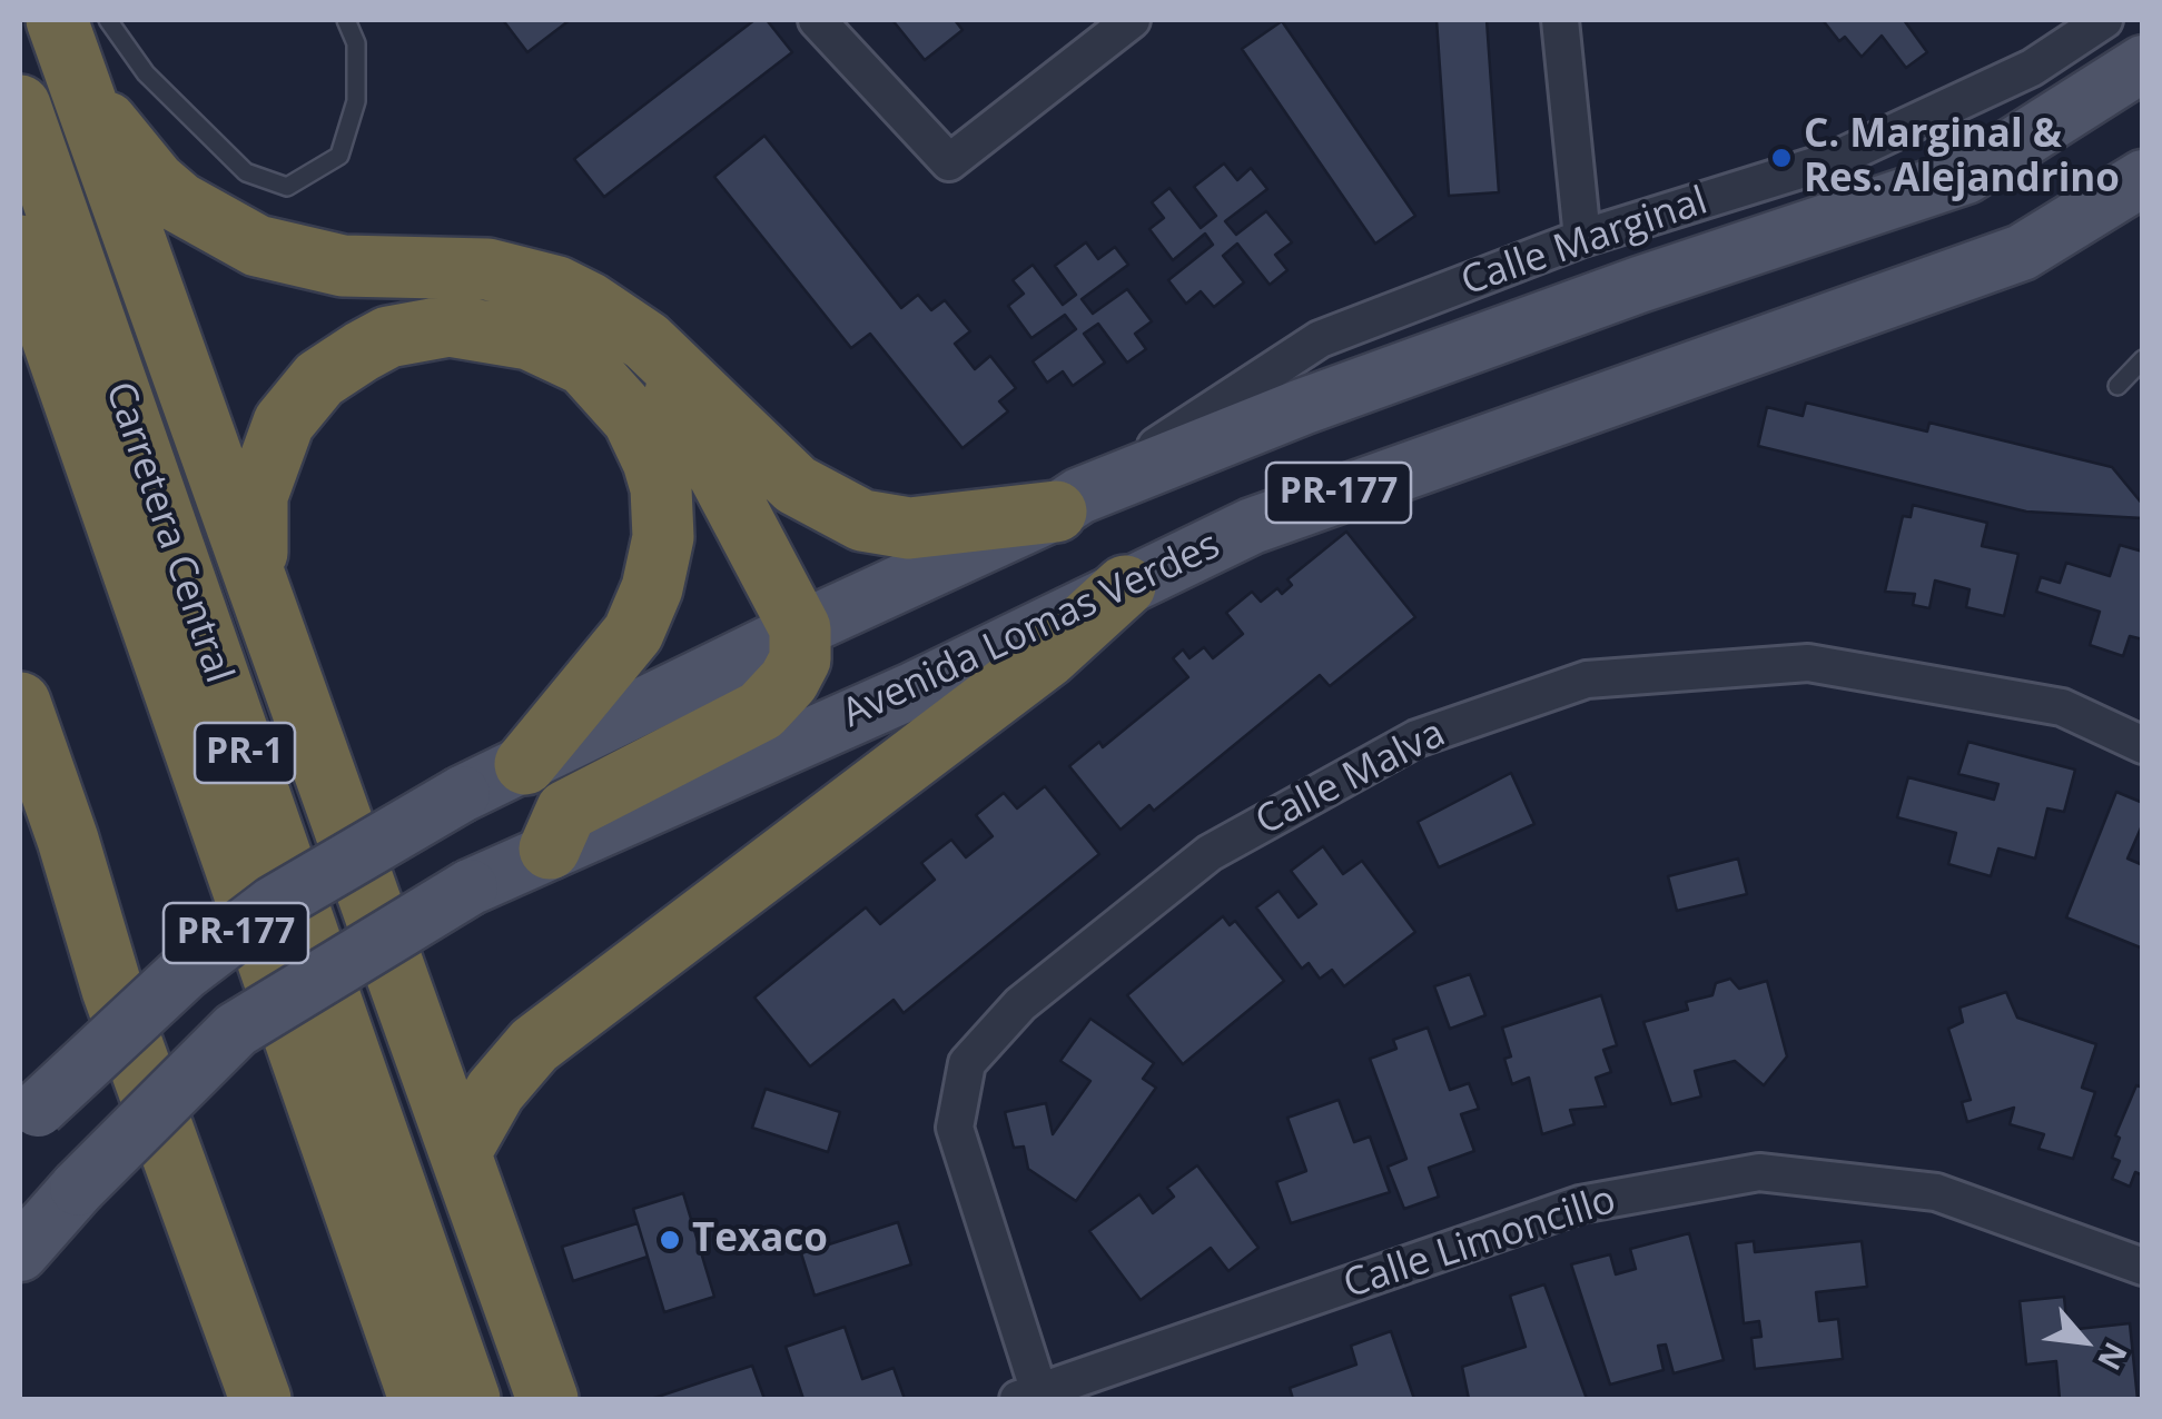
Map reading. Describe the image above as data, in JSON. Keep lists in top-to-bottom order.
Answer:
{
  "streets": {
    "highway": ["Carretera Central", "PR-1"],
    "main road": ["PR-177", "Avenida Lomas Verdes"],
    "street": ["Calle Marginal", "Calle Malva", "Calle Limoncillo"]
  },
  "crossings": [
    ["Calle Marginal", "PR-177"],
    ["Calle Malva", "Calle Limoncillo"]
  ],
  "places": ["C. Marginal & Res. Alejandrino", "Texaco"],
  "north": "bottom right"
}
